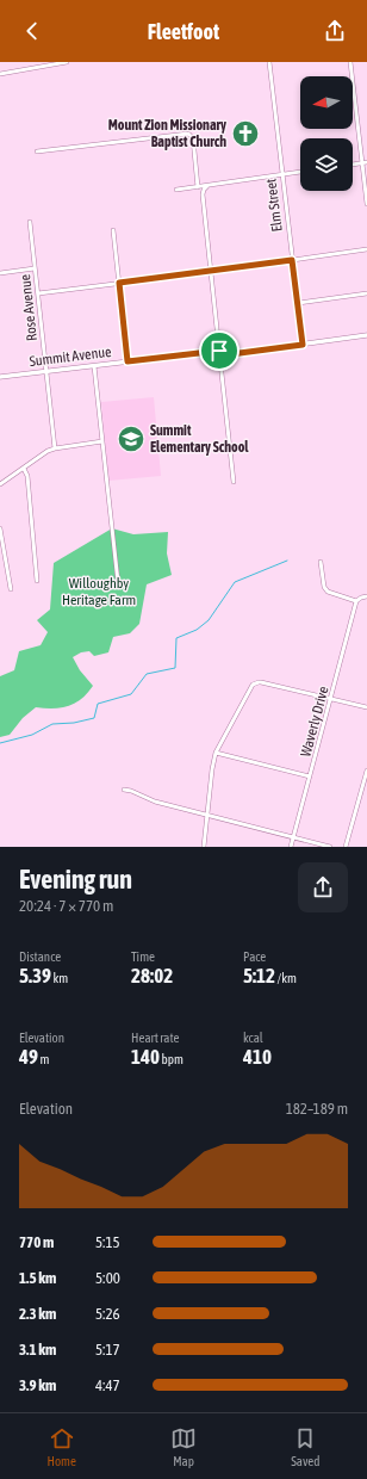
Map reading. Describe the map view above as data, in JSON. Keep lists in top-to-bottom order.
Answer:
{
  "streets": {
    "street": [
      "Elm Street",
      "Rose Avenue",
      "Summit Avenue",
      "Waverly Drive"
    ]
  },
  "crossings": [
    ["Elm Street", "Summit Avenue"],
    ["Rose Avenue", "Summit Avenue"]
  ],
  "parks": ["Willoughby Heritage Farm"],
  "places": {
    "church": ["Mount Zion Missionary Baptist Church"],
    "school or university": ["Summit Elementary School"]
  },
  "north": "left",
  "page": {
    "header": "Fleetfoot",
    "heading": ["Evening run", "20:24 · 7 × 770 m"],
    "stats": [
      ["Distance", "5.39 km"],
      ["Time", "28:02"],
      ["Pace", "5:12 /km"],
      ["Elevation", "49 m"],
      ["Heart rate", "140 bpm"],
      ["kcal", "410"]
    ],
    "chart": ["Elevation", "182–189 m"],
    "list": [
      {
        "name": "770 m",
        "note": "5:15"
      },
      {
        "name": "1.5 km",
        "note": "5:00"
      },
      {
        "name": "2.3 km",
        "note": "5:26"
      },
      {
        "name": "3.1 km",
        "note": "5:17"
      },
      {
        "name": "3.9 km",
        "note": "4:47"
      }
    ],
    "tabs": ["Home", "Map", "Saved"]
  }
}
